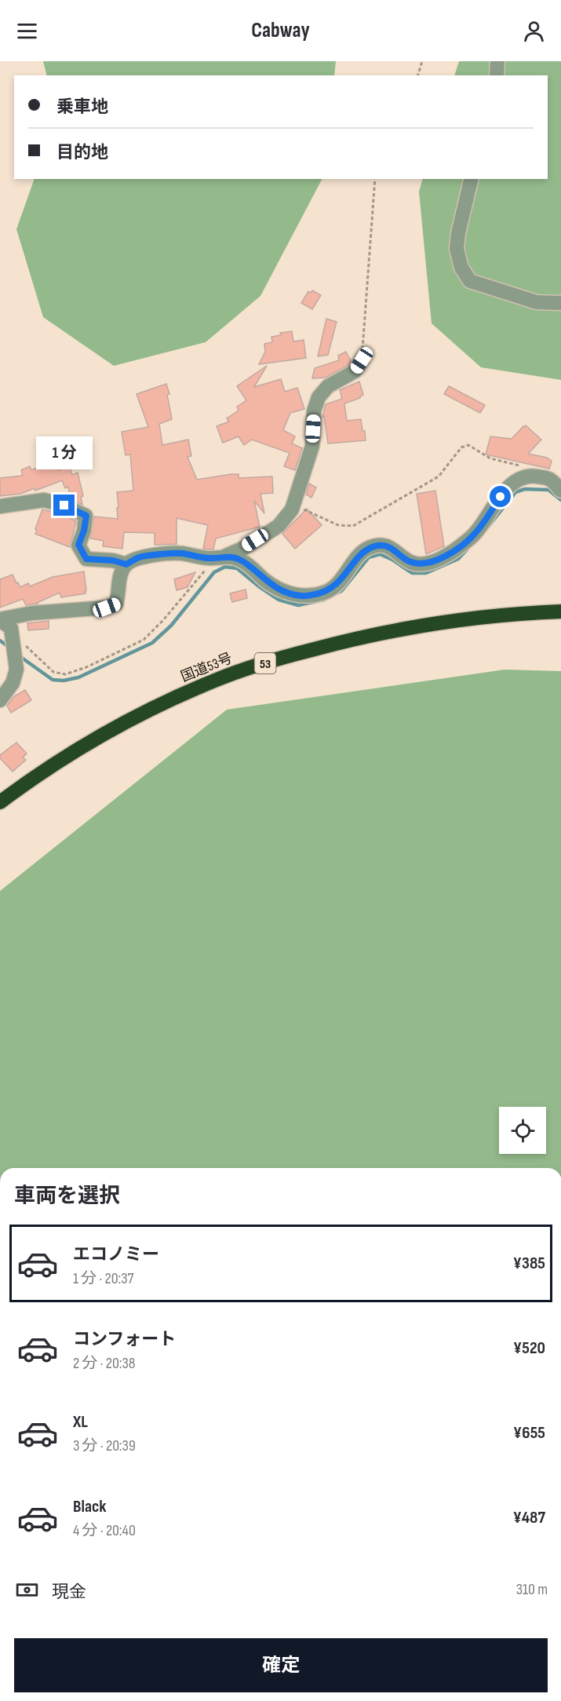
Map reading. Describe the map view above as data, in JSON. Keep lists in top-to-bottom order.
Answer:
{
  "streets": {
    "highway": ["53", "国道53号"]
  },
  "page": {
    "header": "Cabway",
    "banner": ["乗車地", "目的地"],
    "bubble": "1 分",
    "heading": "車両を選択",
    "list": [
      {
        "name": "エコノミー",
        "note": "1 分 · 20:37",
        "value": "¥385"
      },
      {
        "name": "コンフォート",
        "note": "2 分 · 20:38",
        "value": "¥520"
      },
      {
        "name": "XL",
        "note": "3 分 · 20:39",
        "value": "¥655"
      },
      {
        "name": "Black",
        "note": "4 分 · 20:40",
        "value": "¥487"
      }
    ],
    "pay": ["現金", "310 m"],
    "buttons": "確定"
  }
}
